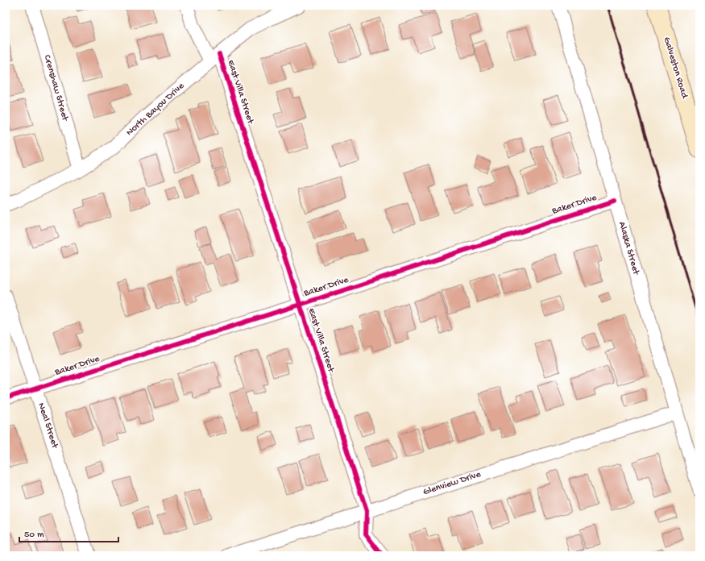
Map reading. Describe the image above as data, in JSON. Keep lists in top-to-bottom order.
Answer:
{
  "streets": {
    "main road": ["Galveston Road"],
    "street": [
      "Crenshaw Street",
      "East Villa Street",
      "North Bayou Drive",
      "Baker Drive",
      "Alaska Street",
      "Neal Street",
      "Glenview Drive"
    ]
  },
  "crossings": [
    ["Crenshaw Street", "North Bayou Drive"],
    ["East Villa Street", "North Bayou Drive"],
    ["East Villa Street", "Baker Drive"],
    ["East Villa Street", "Glenview Drive"],
    ["Baker Drive", "Alaska Street"],
    ["Baker Drive", "Neal Street"],
    ["Alaska Street", "Glenview Drive"]
  ],
  "scale_bar": "50 m"
}
